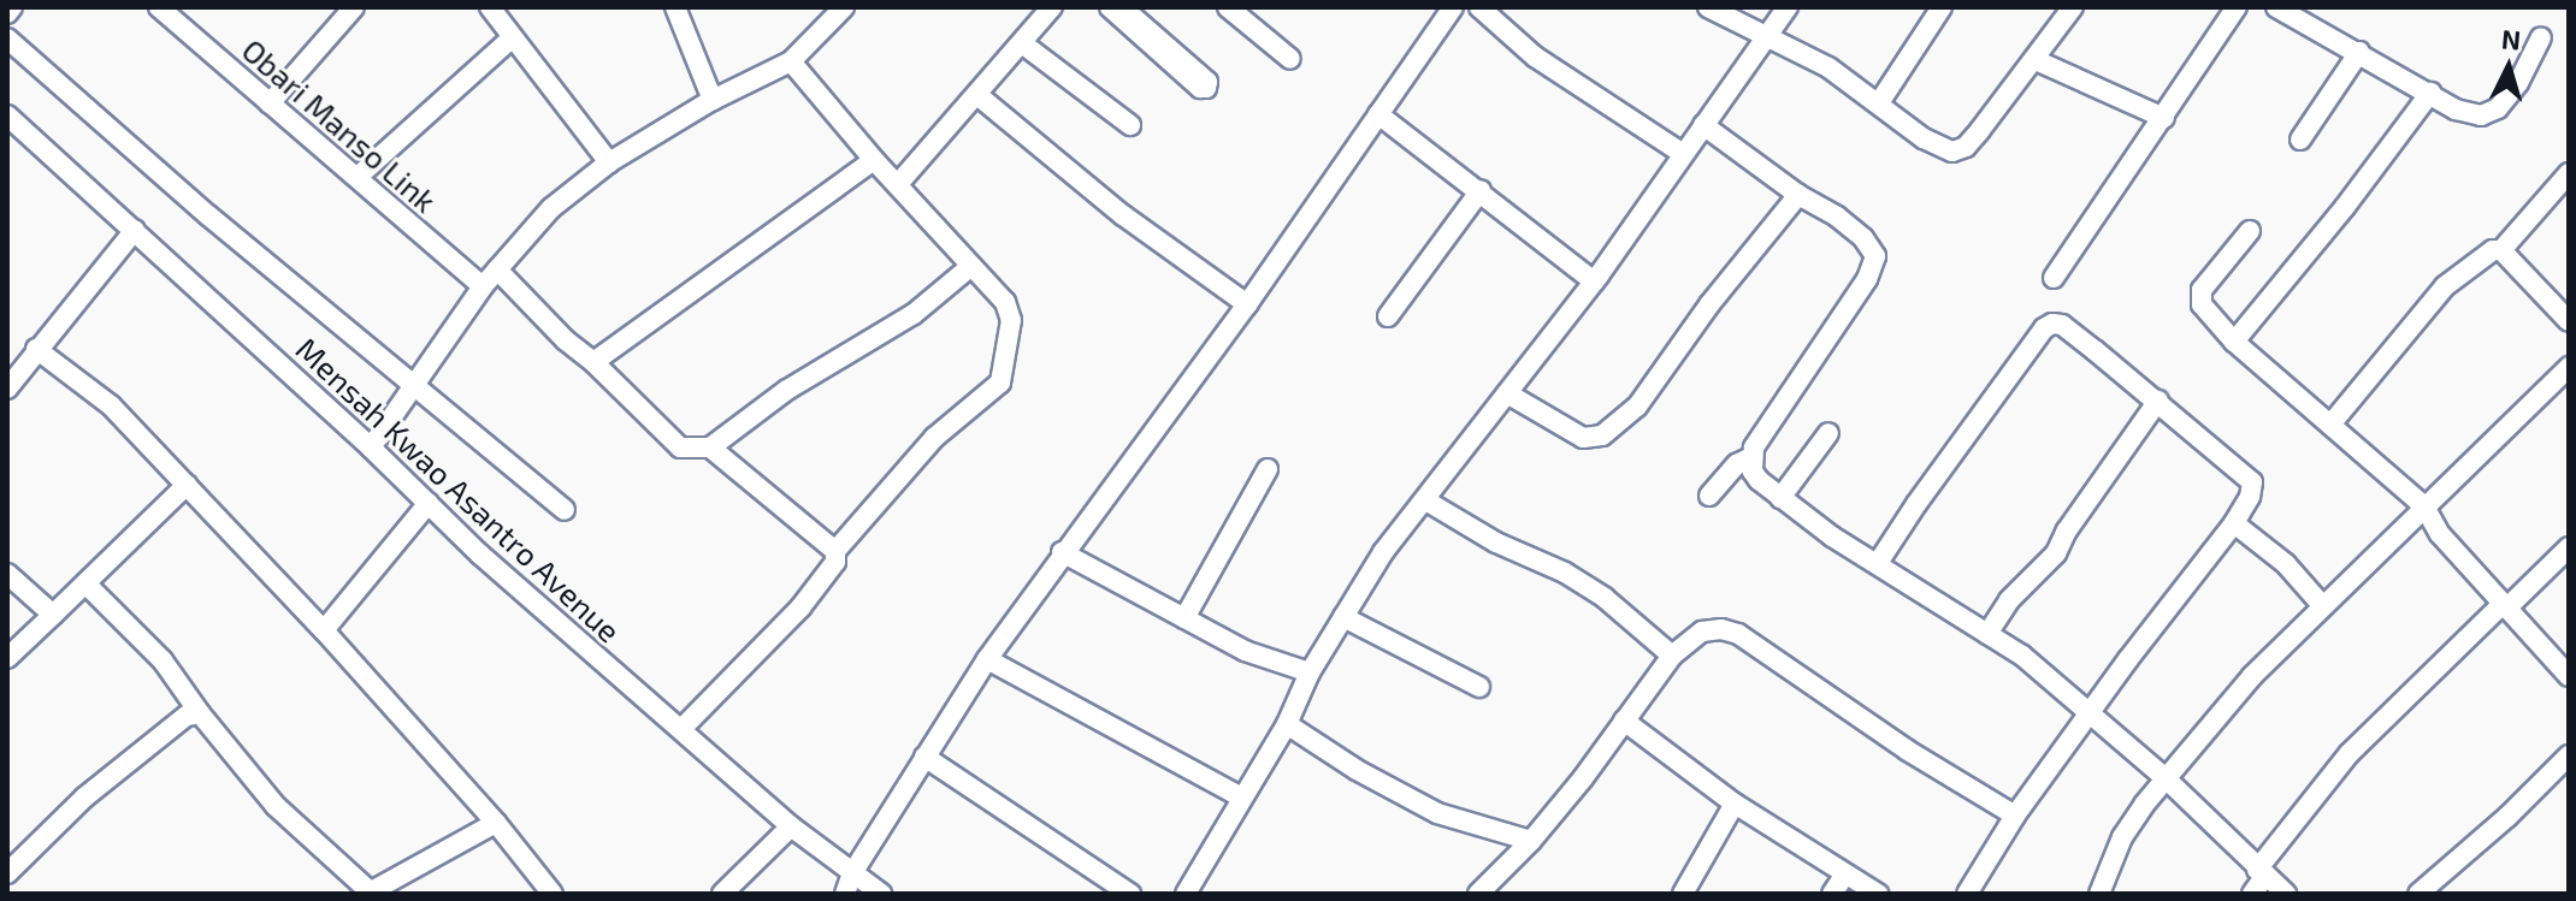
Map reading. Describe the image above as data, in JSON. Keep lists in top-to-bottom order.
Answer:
{
  "streets": {
    "street": ["Obari Manso Link", "Mensah Kwao Asantro Avenue"]
  },
  "north": "top"
}
